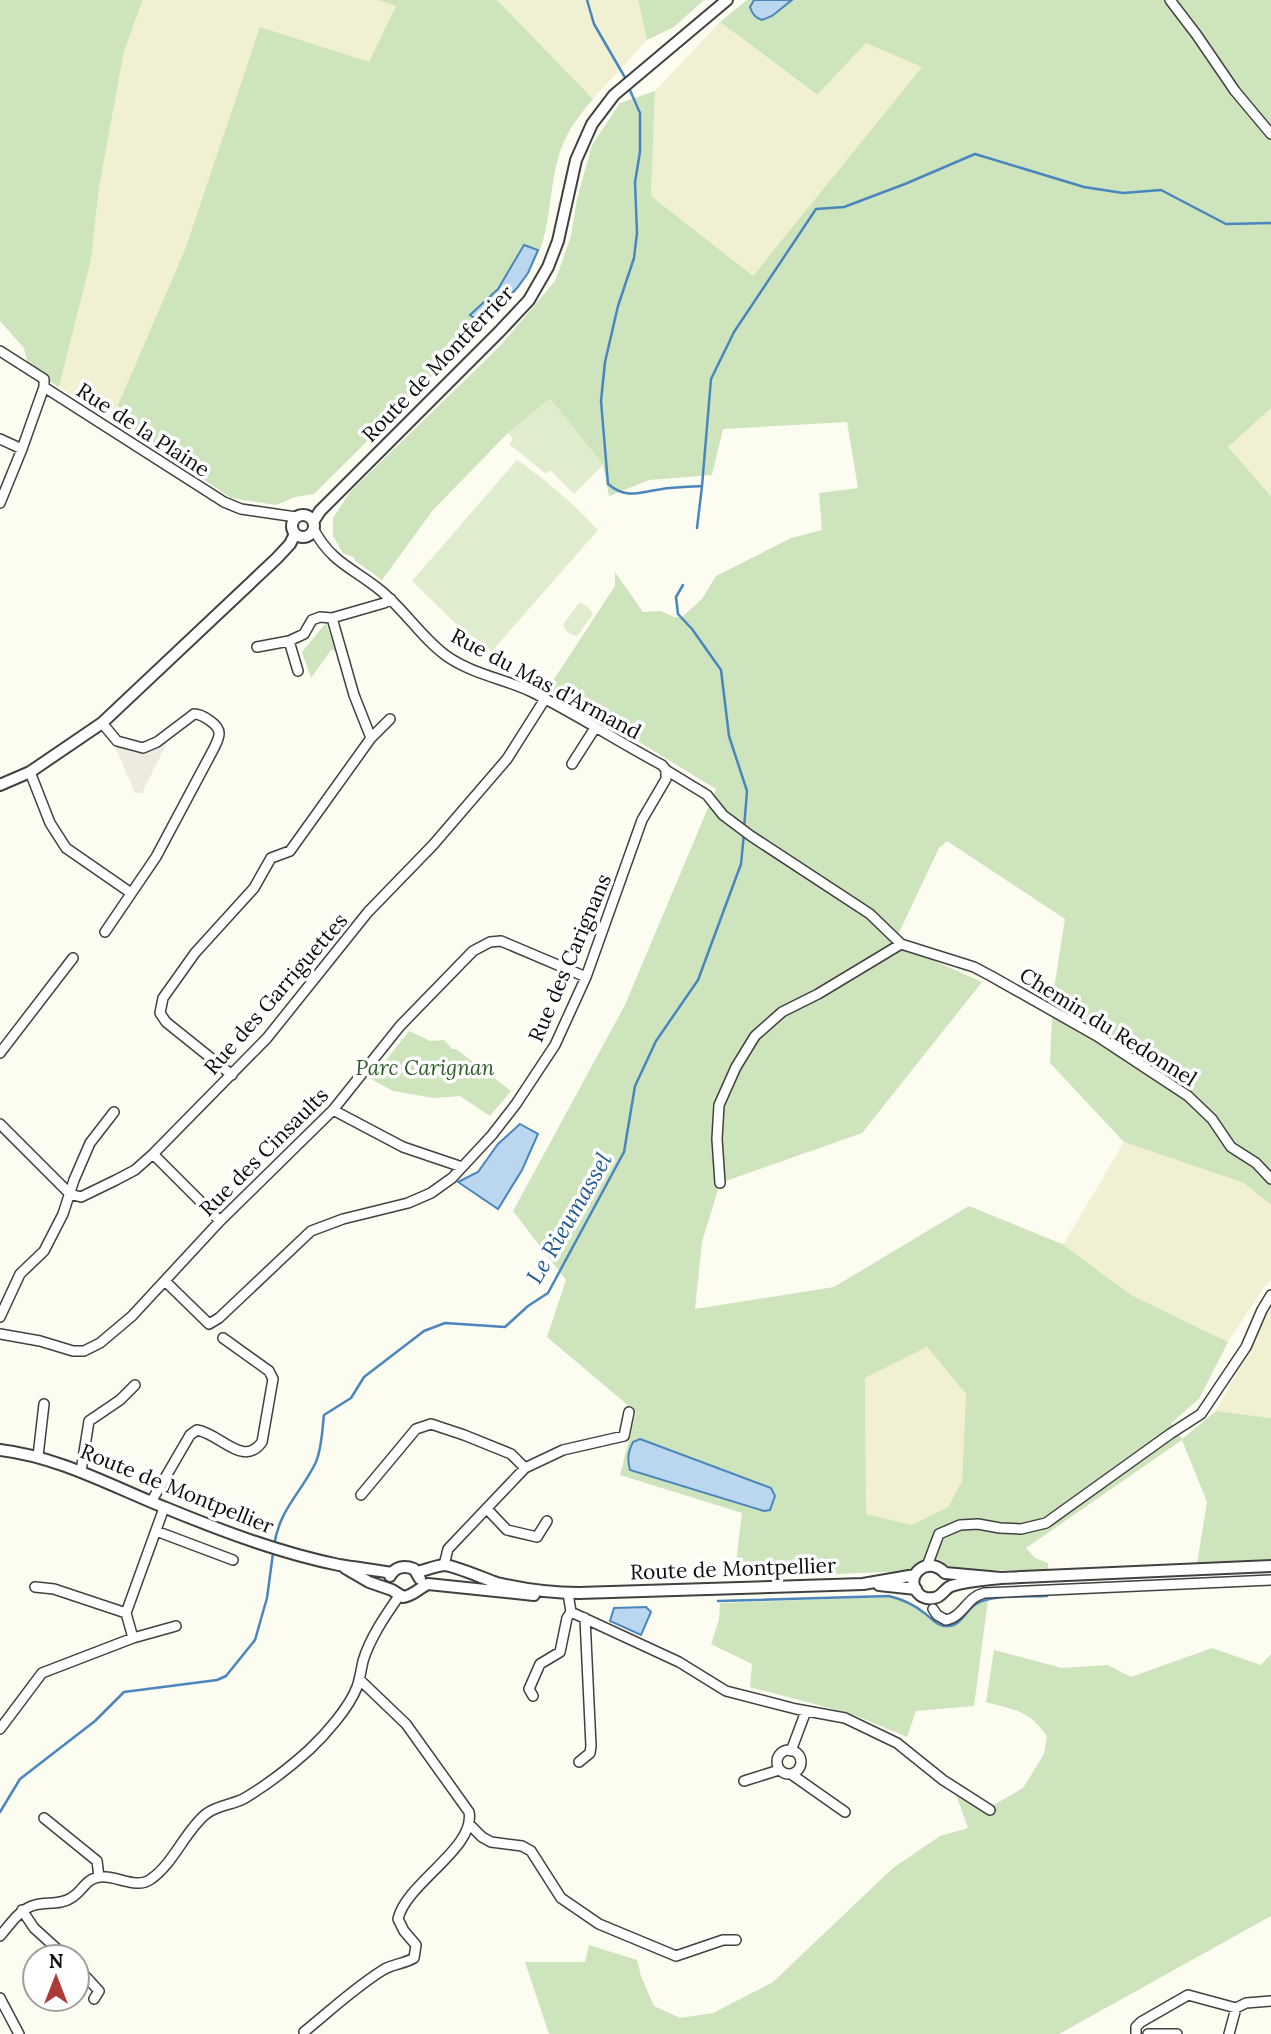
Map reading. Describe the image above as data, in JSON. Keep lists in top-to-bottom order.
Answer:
{
  "streets": {
    "street": [
      "Route de Montferrier",
      "Rue de la Plaine",
      "Rue du Mas d'Armand",
      "Rue des Carignans",
      "Rue des Garriguettes",
      "Chemin du Redonnel",
      "Rue des Cinsaults",
      "Route de Montpellier"
    ]
  },
  "crossings": [
    ["Route de Montferrier", "Rue de la Plaine"],
    ["Route de Montferrier", "Rue du Mas d'Armand"],
    ["Rue de la Plaine", "Rue du Mas d'Armand"],
    ["Rue du Mas d'Armand", "Rue des Carignans"],
    ["Rue du Mas d'Armand", "Rue des Garriguettes"],
    ["Rue du Mas d'Armand", "Chemin du Redonnel"],
    ["Rue des Carignans", "Chemin du Redonnel"],
    ["Rue des Carignans", "Rue des Cinsaults"]
  ],
  "water": ["Le Rieumassel"],
  "parks": ["Parc Carignan"],
  "north": "top"
}
